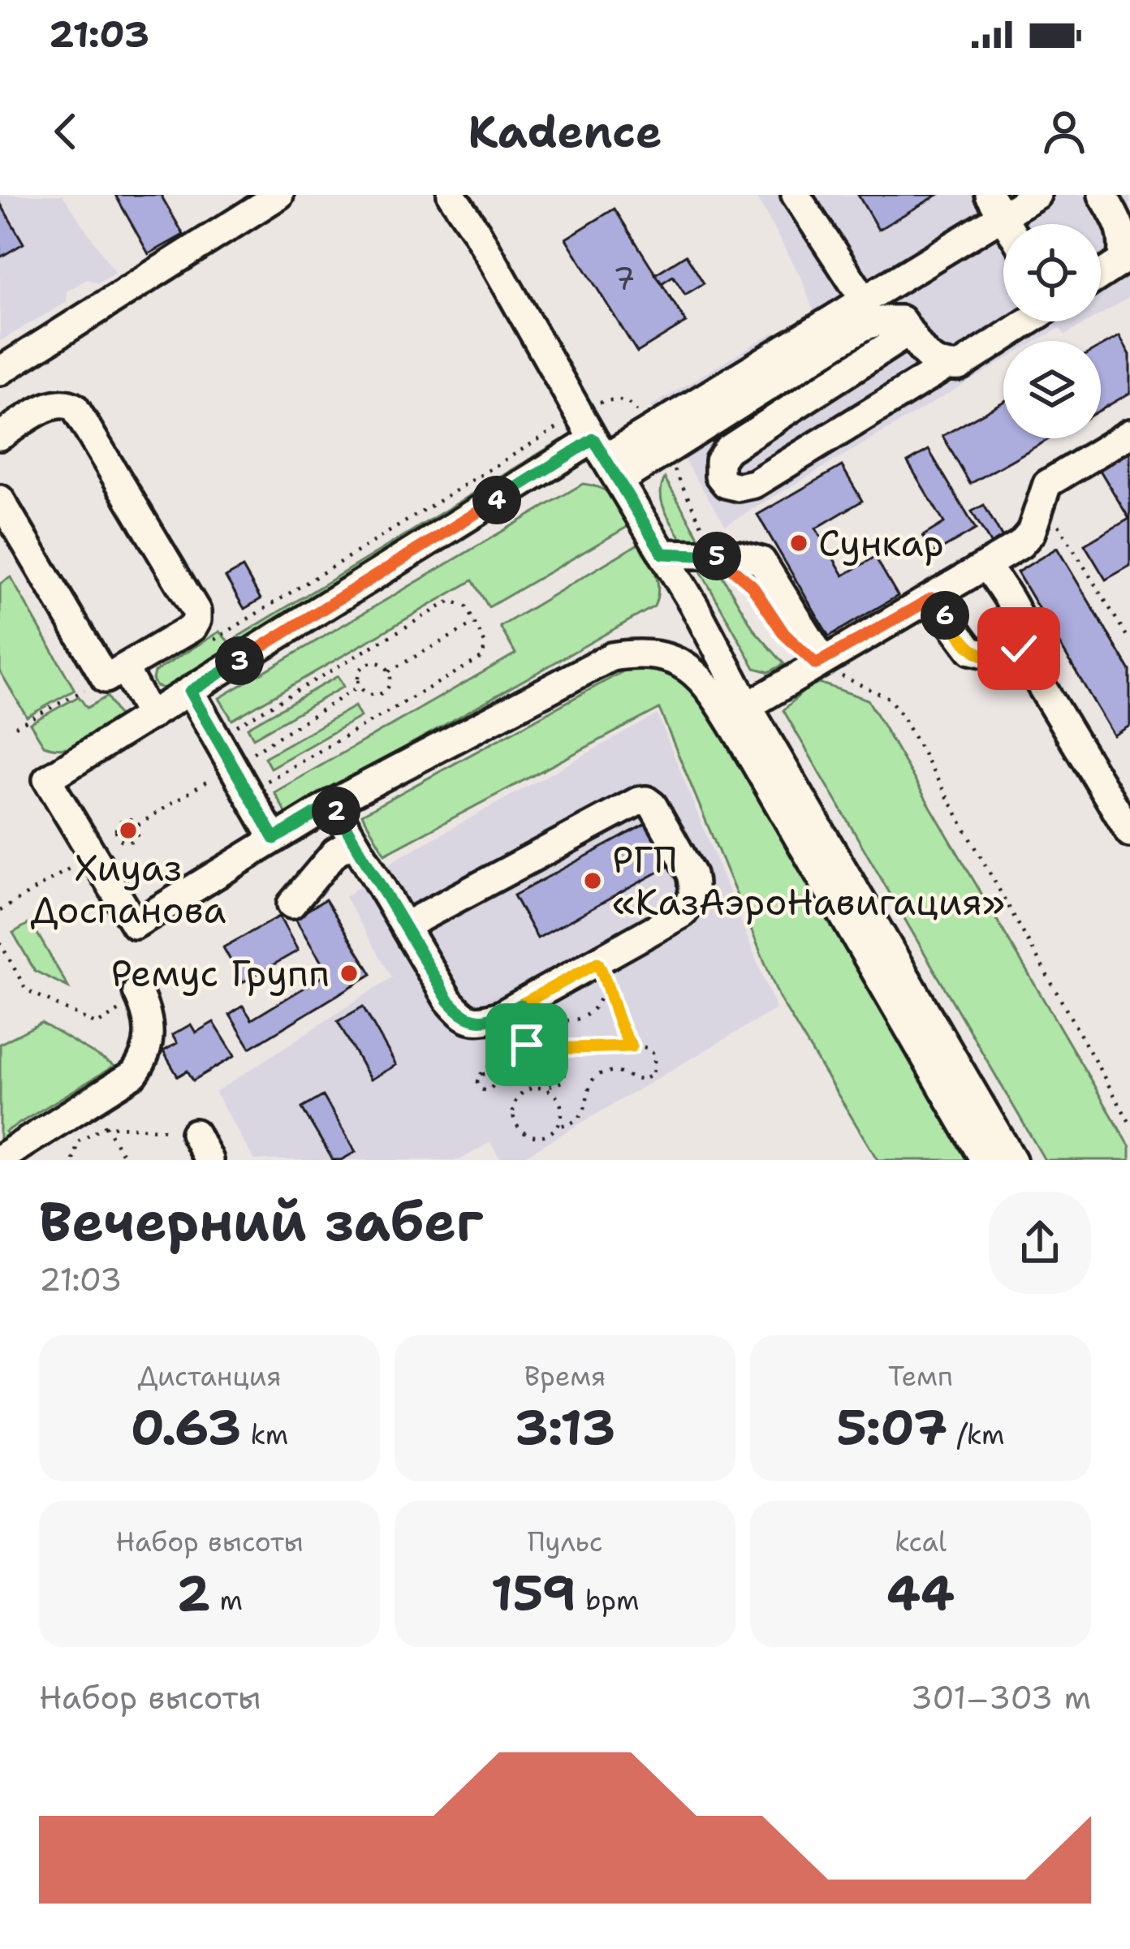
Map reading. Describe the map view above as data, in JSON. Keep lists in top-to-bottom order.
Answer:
{
  "places": [
    "Сункар",
    "Хиуаз Доспанова",
    "РГП «КазАэроНавигация»",
    "Ремус Групп"
  ],
  "house_numbers": ["7"],
  "page": {
    "status": "21:03",
    "header": "Kadence",
    "pins": [
      "4",
      "5",
      "6",
      "3",
      "2"
    ],
    "heading": ["Вечерний забег", "21:03"],
    "stats": [
      ["Дистанция", "0.63 km"],
      ["Время", "3:13"],
      ["Темп", "5:07 /km"],
      ["Набор высоты", "2 m"],
      ["Пульс", "159 bpm"],
      ["kcal", "44"]
    ],
    "chart": ["Набор высоты", "301–303 m"]
  }
}
